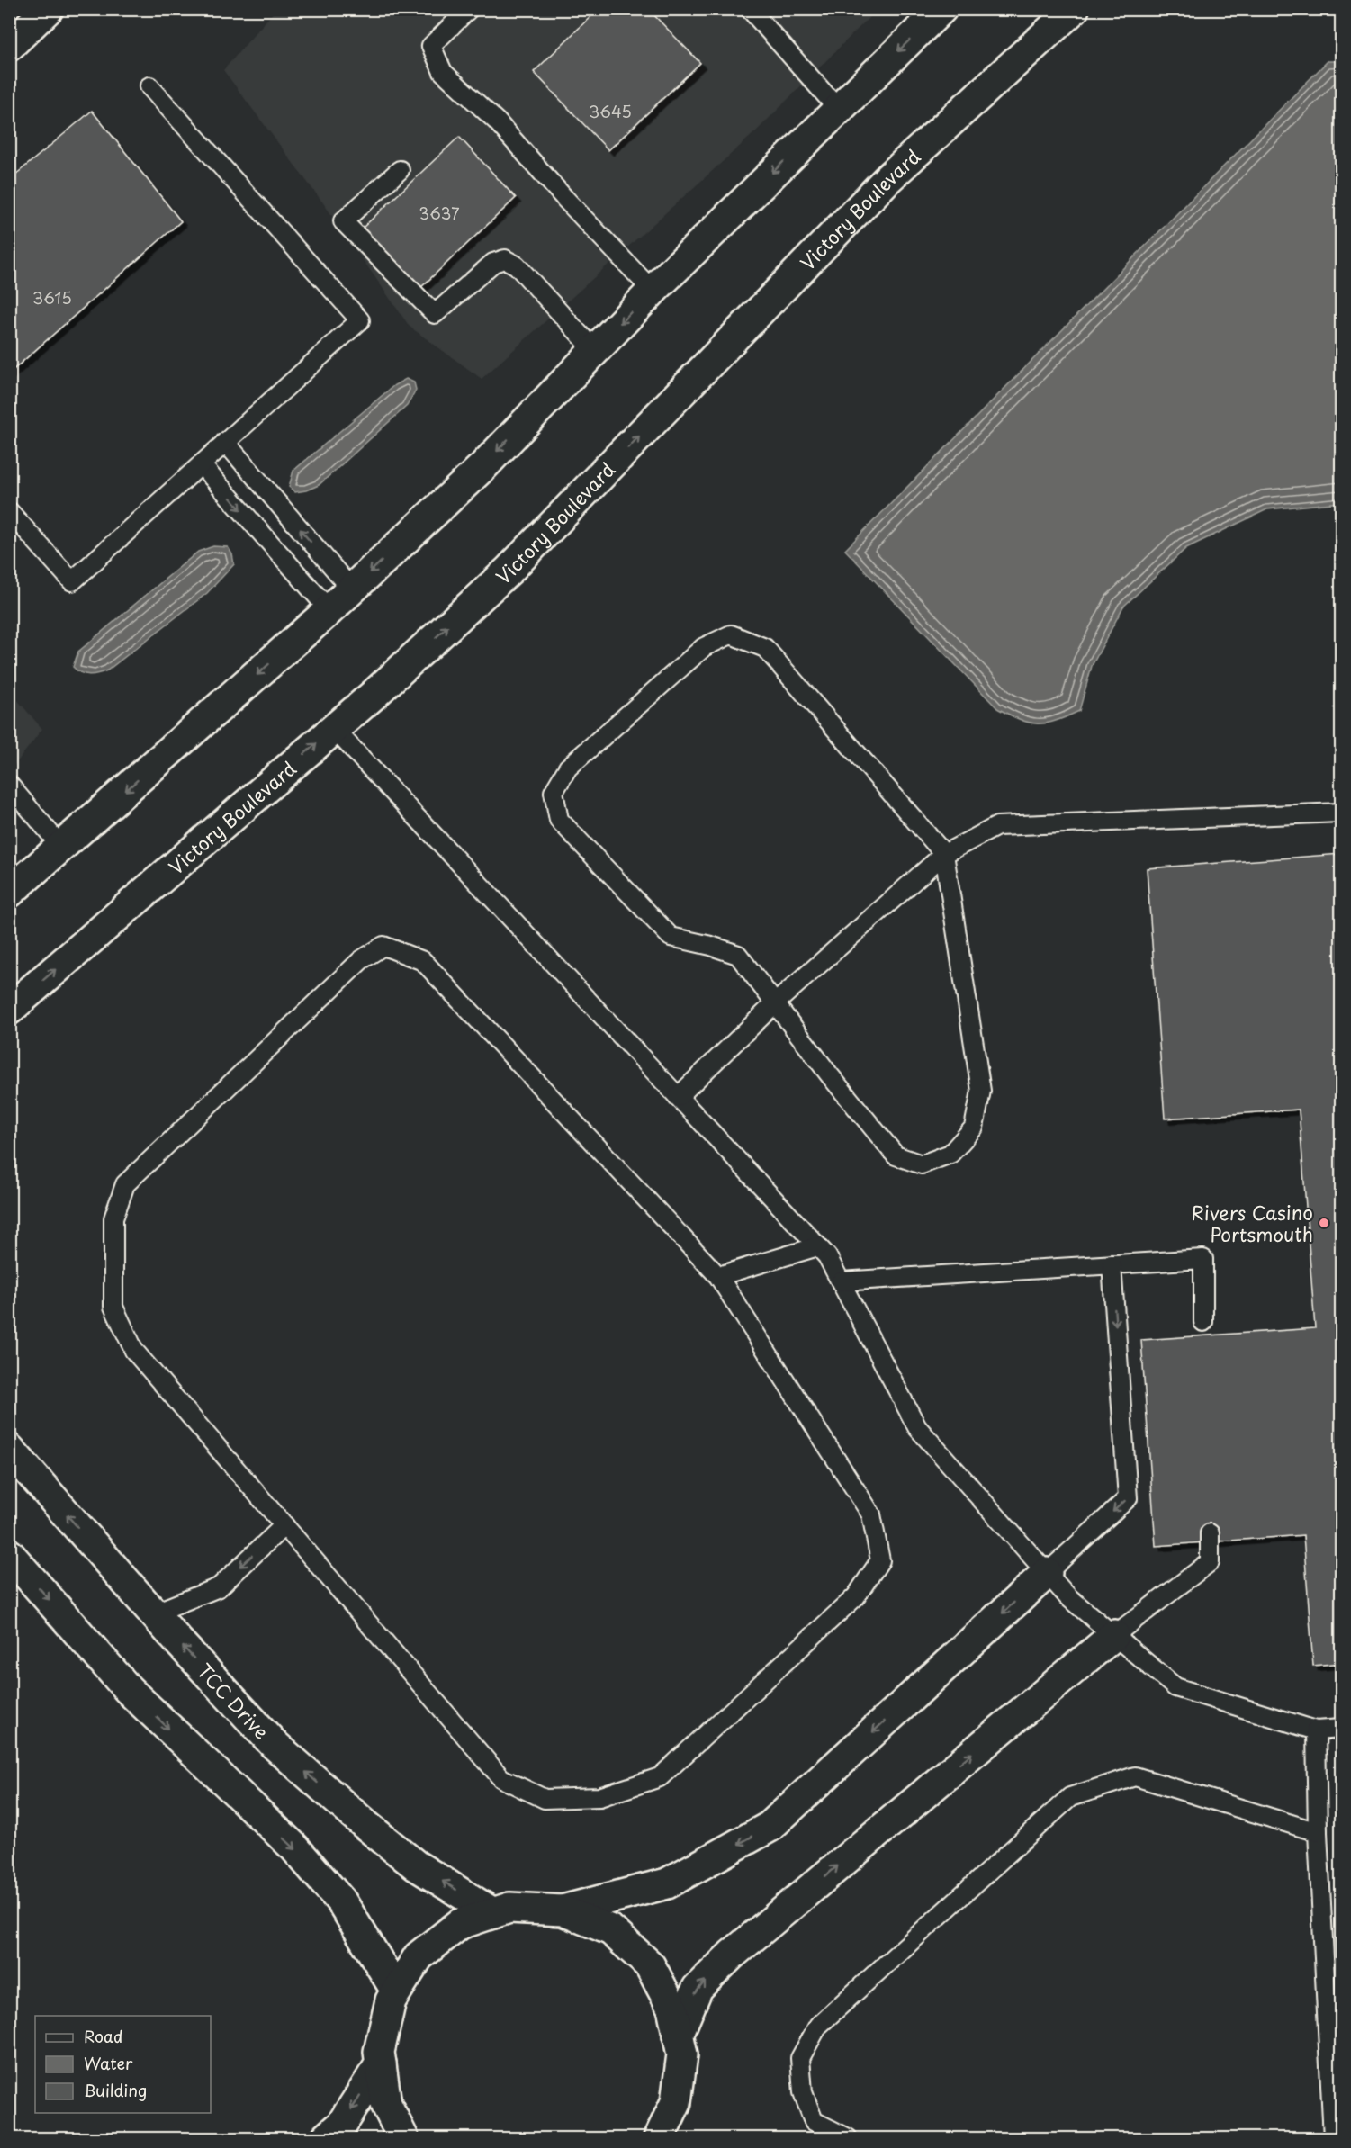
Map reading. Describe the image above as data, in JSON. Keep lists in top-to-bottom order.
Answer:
{
  "streets": {
    "street": ["Victory Boulevard", "TCC Drive"]
  },
  "places": ["Rivers Casino Portsmouth"],
  "house_numbers": ["3645", "3637", "3615"],
  "legend": ["Road", "Water", "Building"]
}
